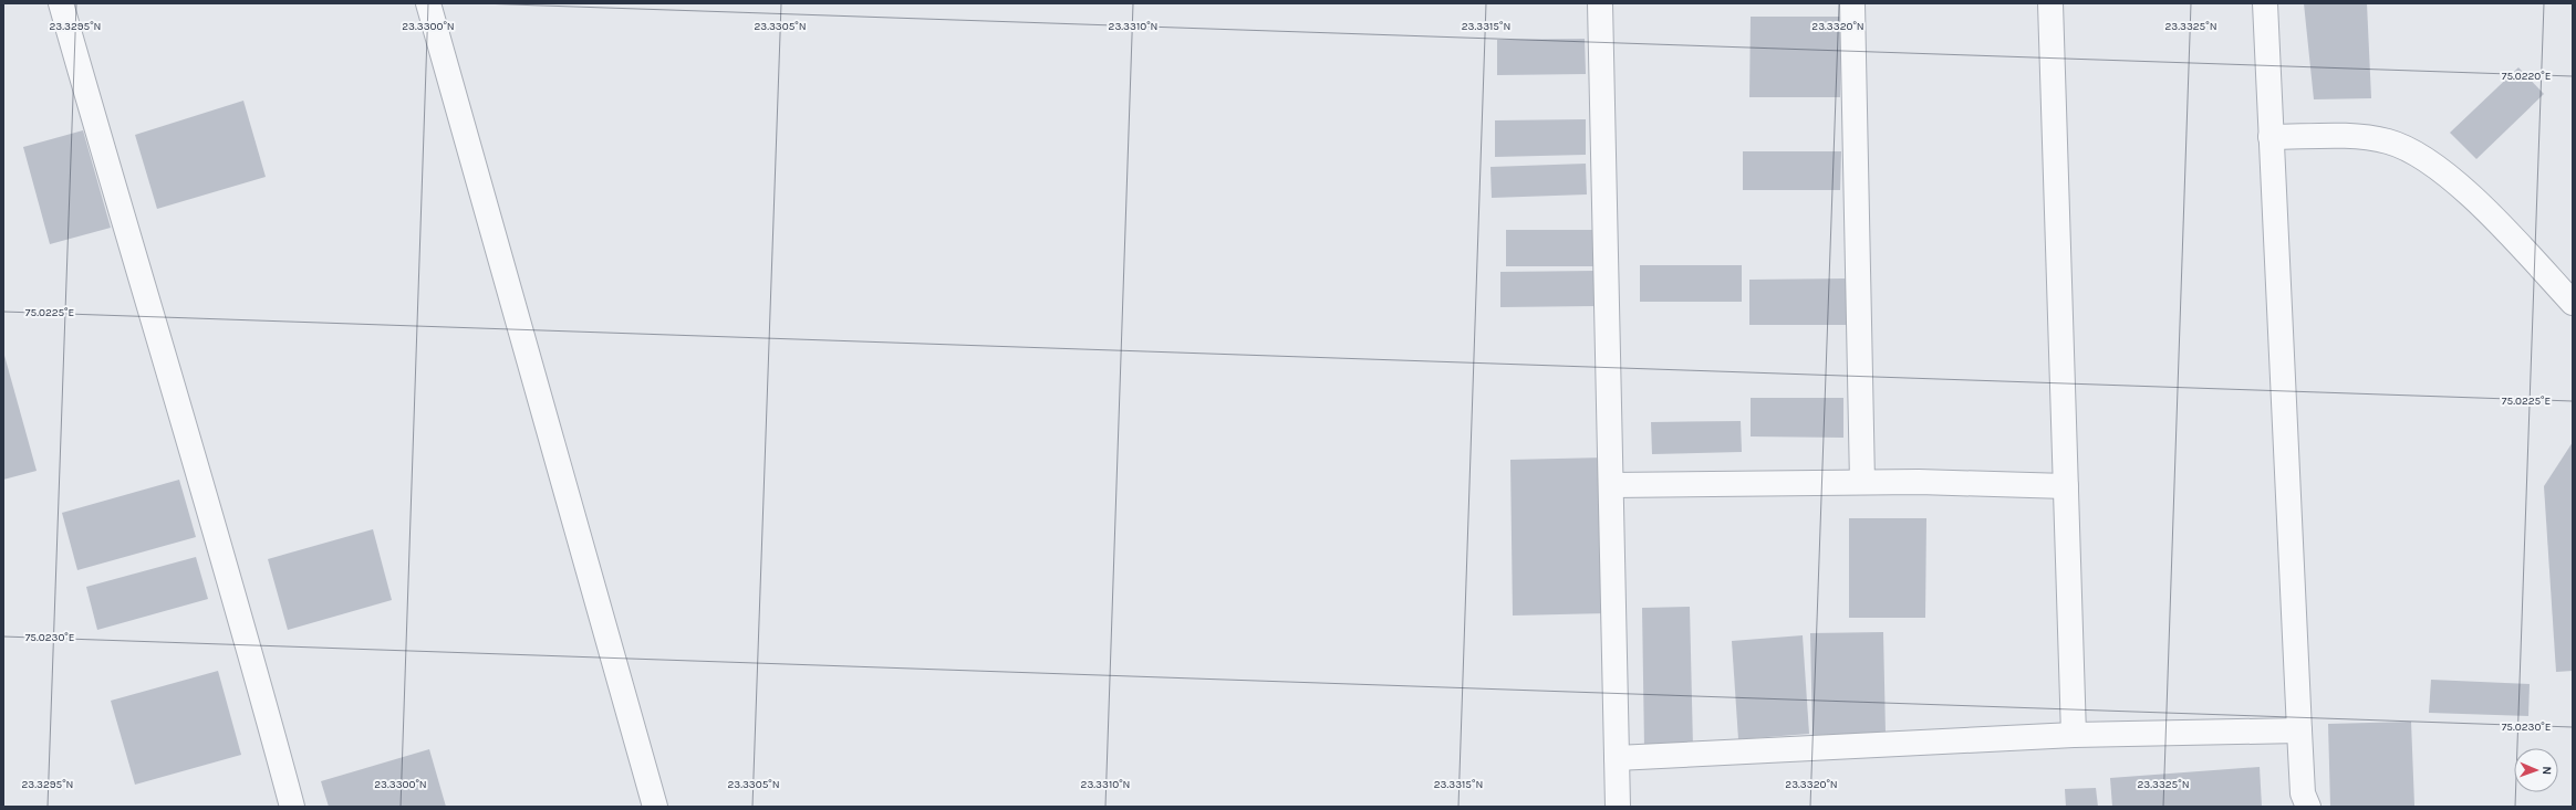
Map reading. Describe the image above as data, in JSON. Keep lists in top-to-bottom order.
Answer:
{
  "north": "right",
  "coordinates": [
    "23.3295°N",
    "23.3300°N",
    "23.3305°N",
    "23.3310°N",
    "23.3315°N",
    "23.3320°N",
    "23.3325°N",
    "75.0220°E",
    "75.0225°E",
    "75.0230°E"
  ]
}
